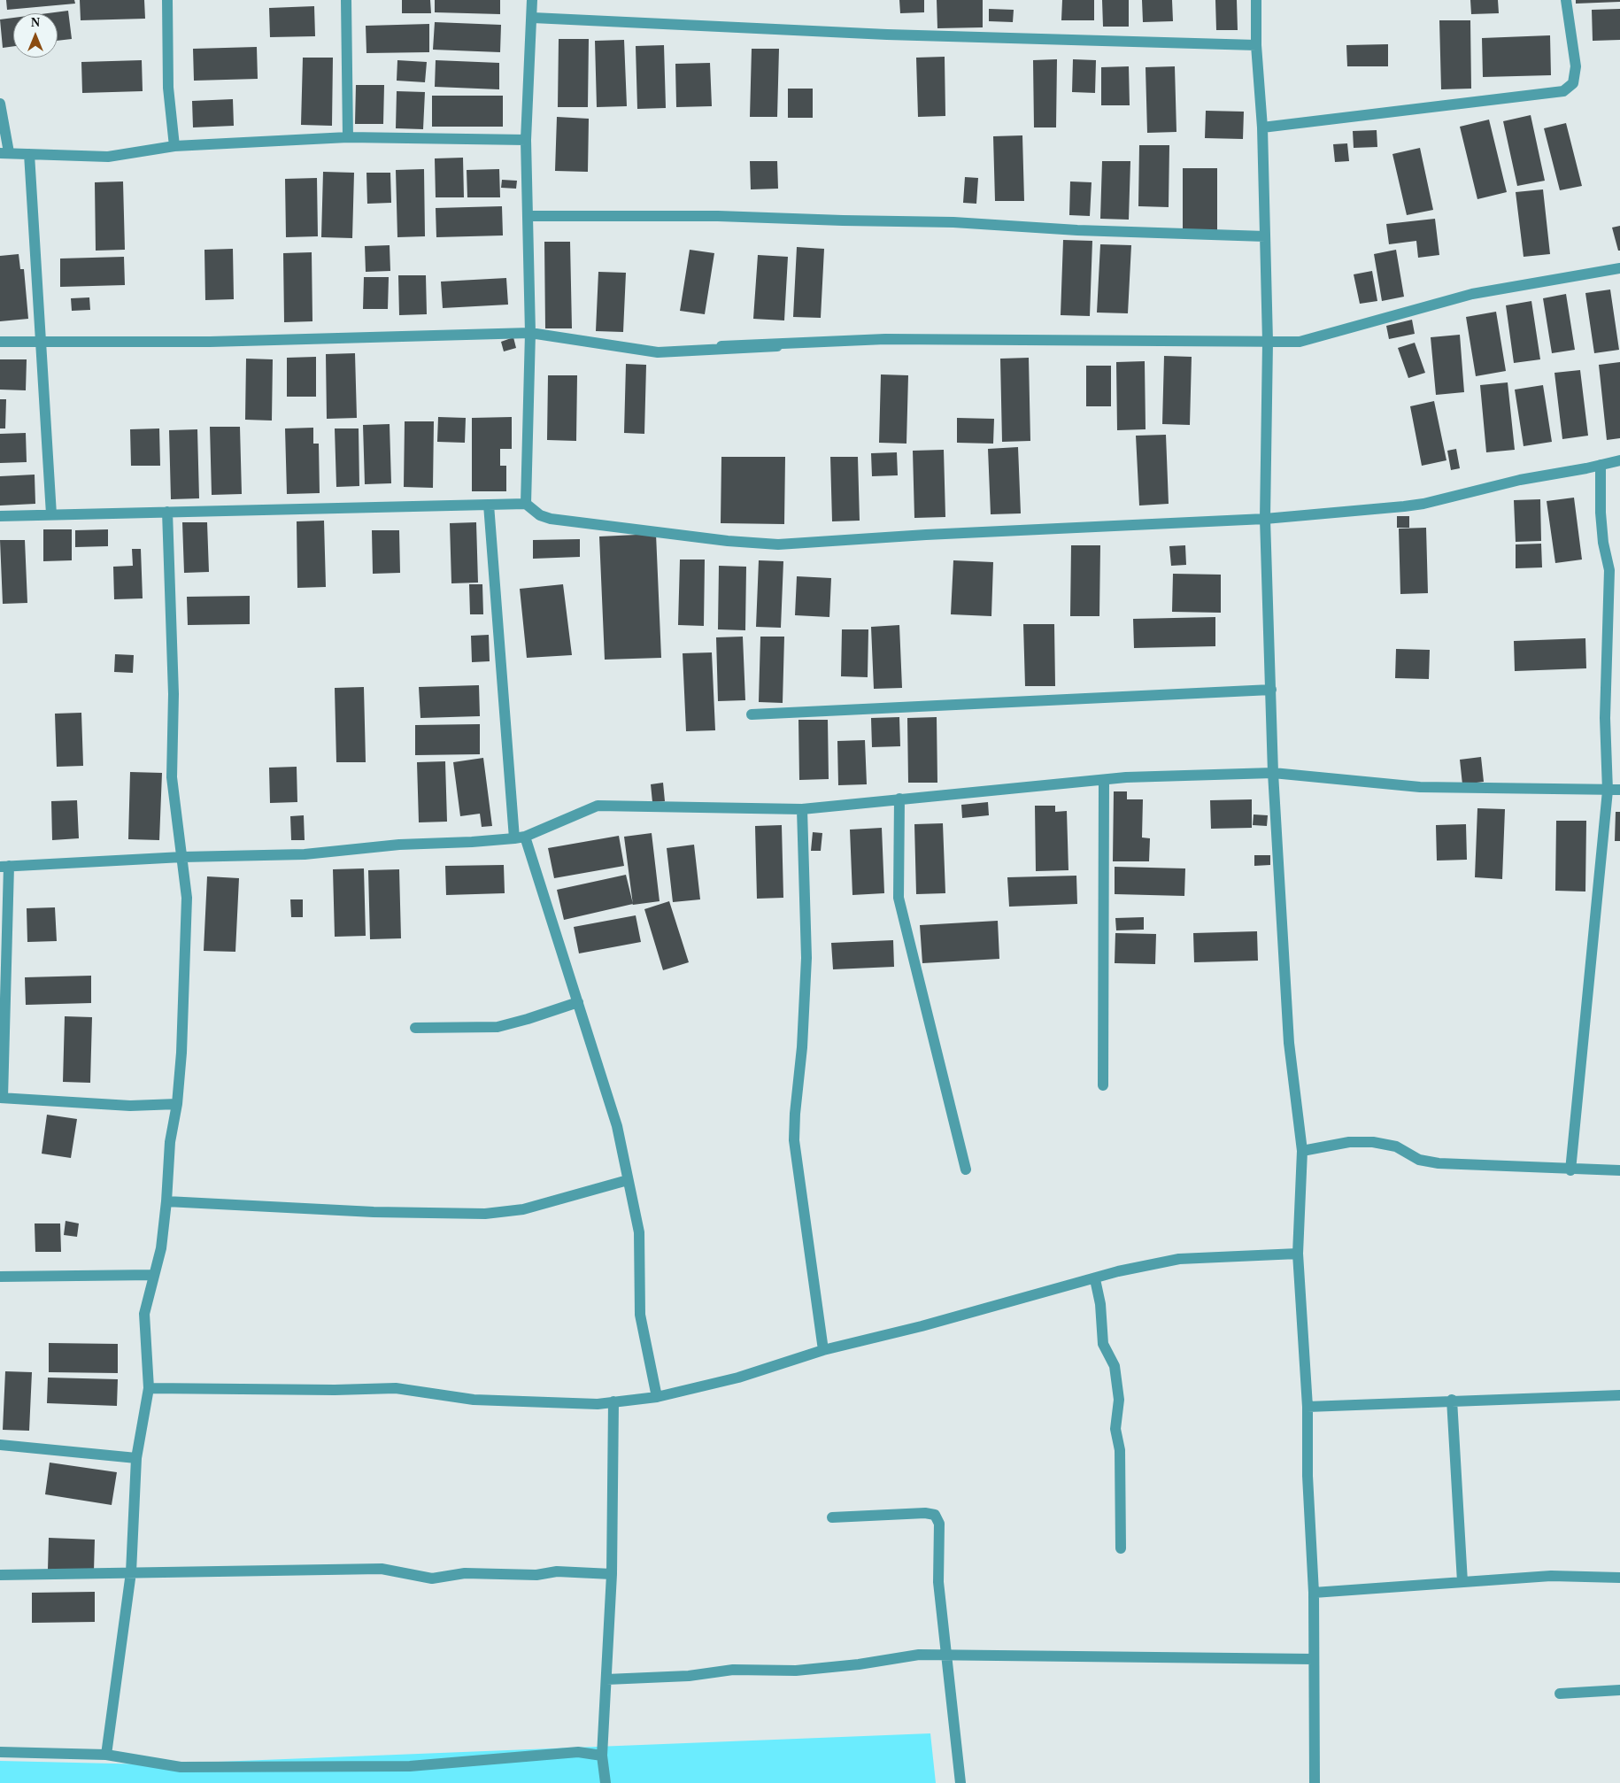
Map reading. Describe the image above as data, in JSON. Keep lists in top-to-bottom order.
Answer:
{
  "north": "top"
}
